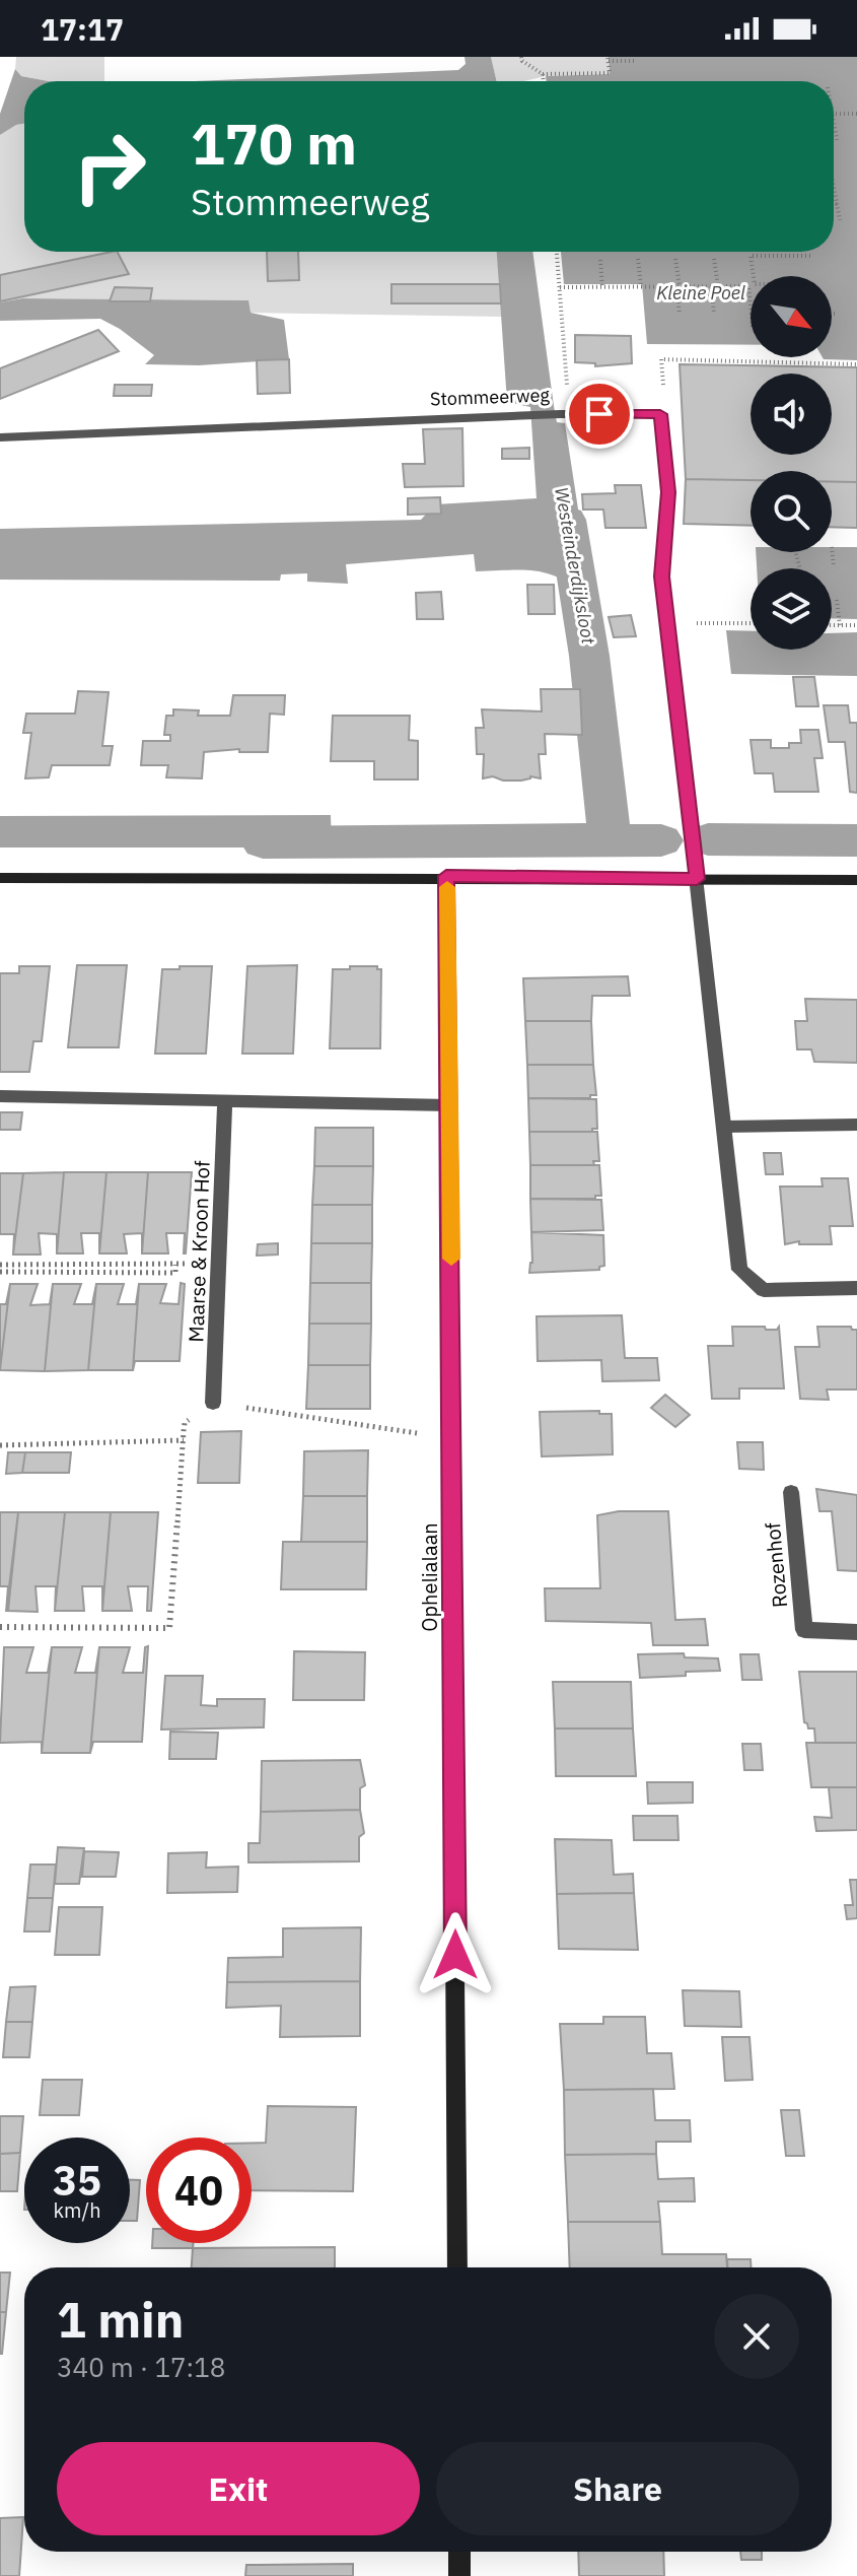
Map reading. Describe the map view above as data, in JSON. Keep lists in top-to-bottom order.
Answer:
{
  "streets": {
    "street": [
      "Stommeerweg",
      "Maarse & Kroon Hof",
      "Rozenhof",
      "Ophelialaan"
    ]
  },
  "water": ["Kleine Poel", "Westeinderdijksloot"],
  "north": "bottom right",
  "page": {
    "status": "17:17",
    "turn": ["170 m", "Stommeerweg"],
    "speed": "35 km/h",
    "limit": "40",
    "heading": ["1 min", "340 m · 17:18"],
    "buttons": ["Exit", "Share"]
  }
}
